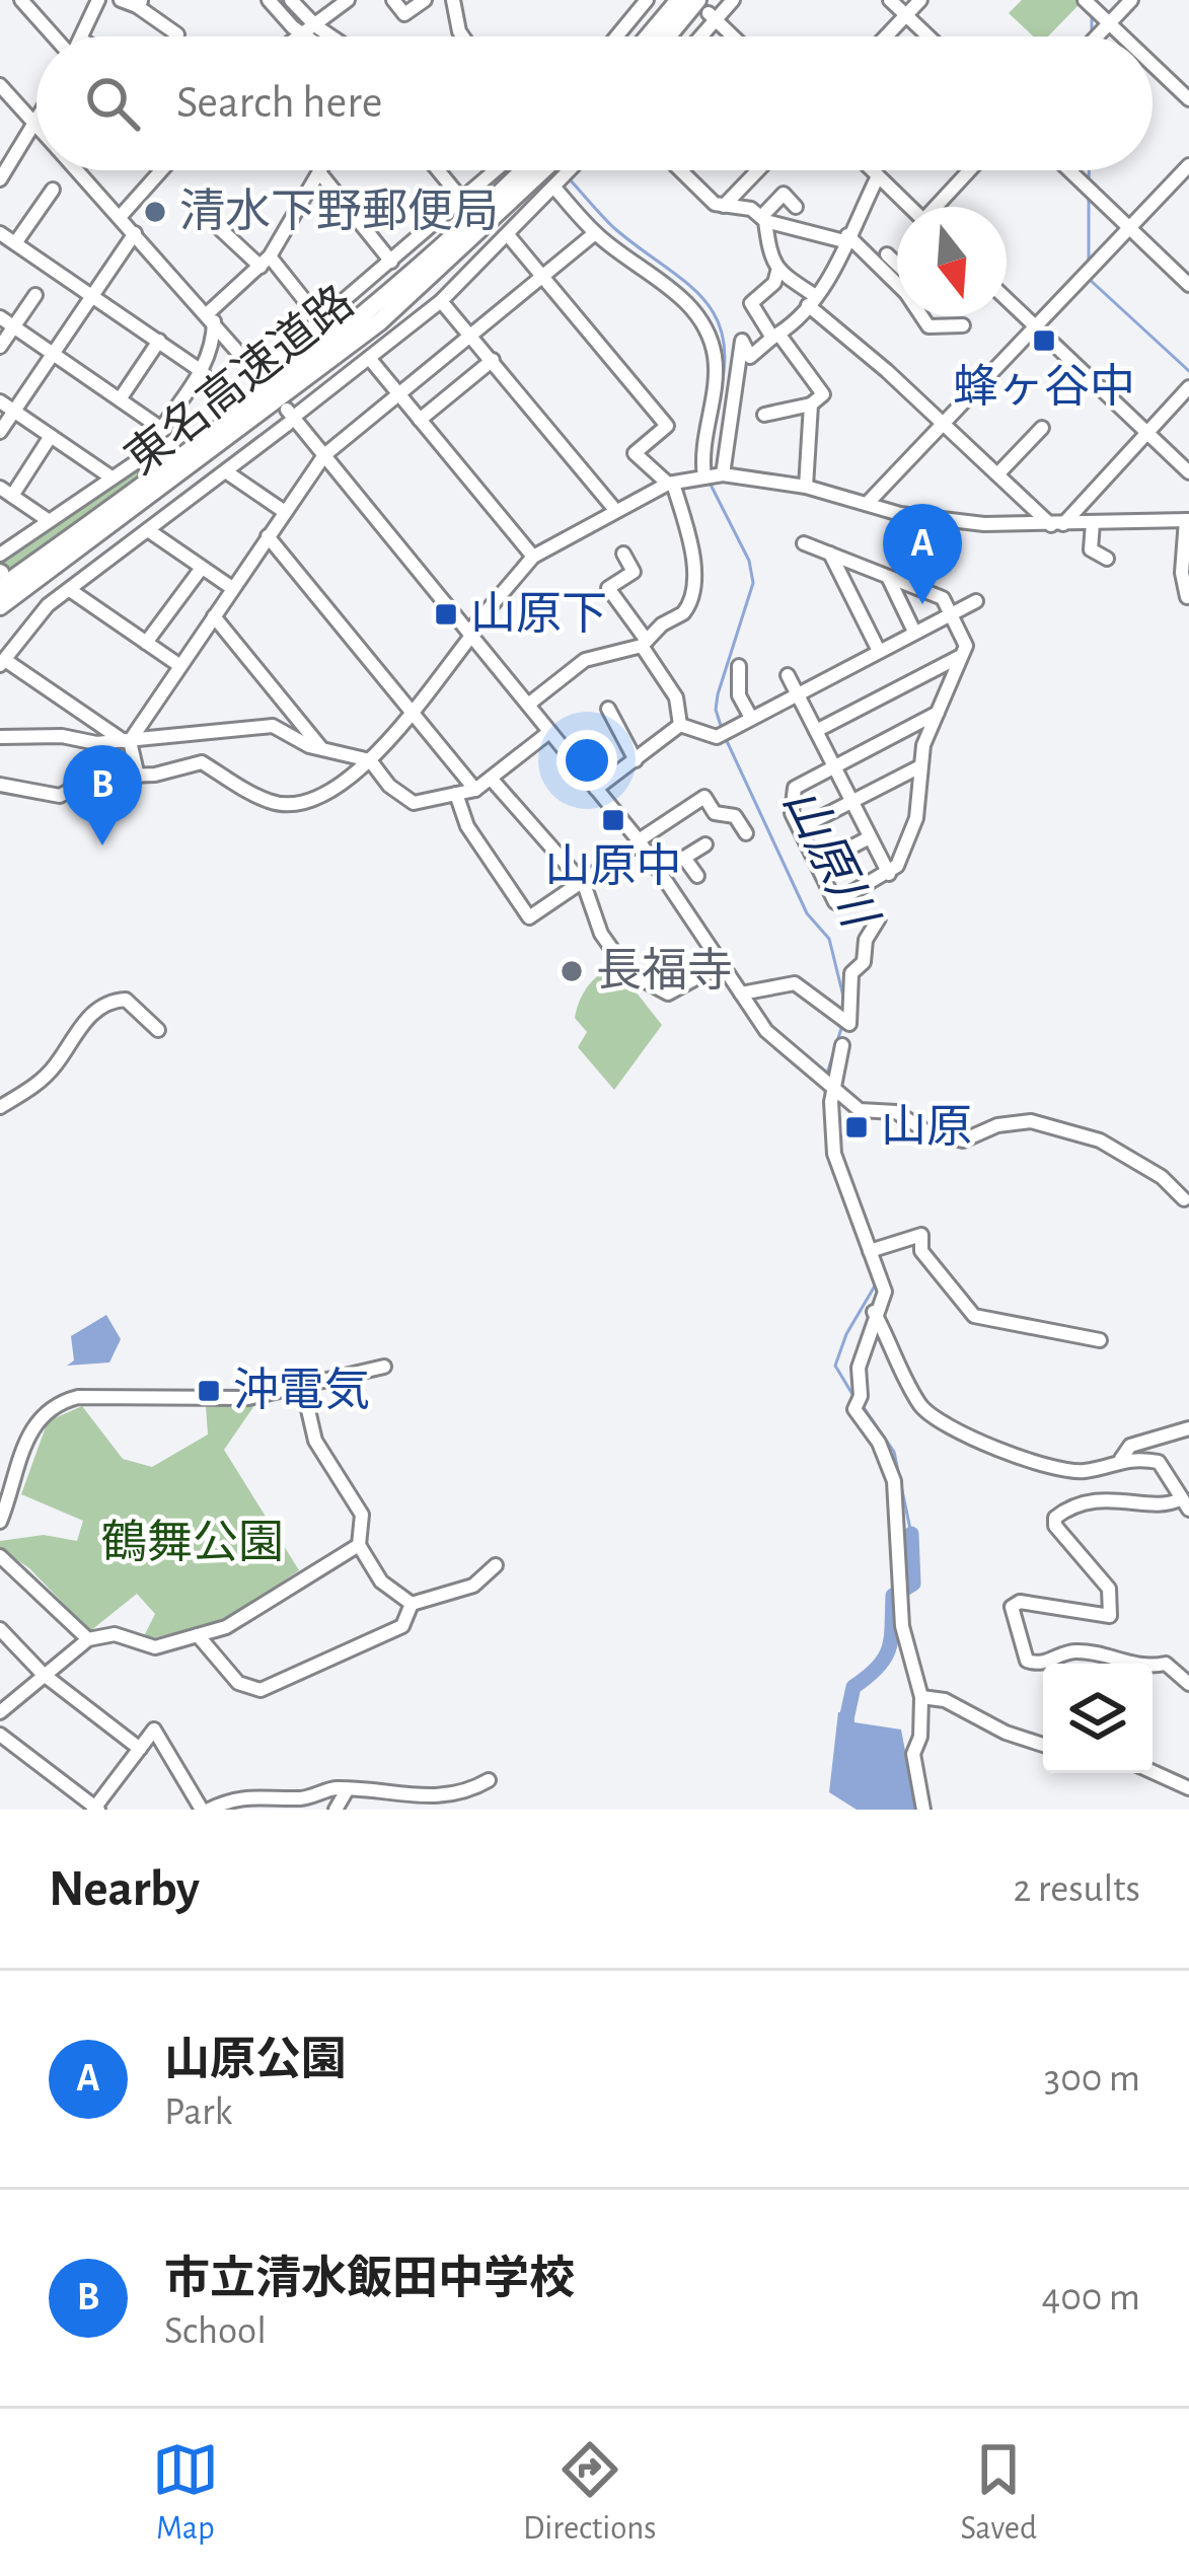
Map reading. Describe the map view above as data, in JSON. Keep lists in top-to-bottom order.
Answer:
{
  "streets": {
    "highway": ["東名高速道路"]
  },
  "water": ["山原川"],
  "parks": ["鶴舞公園"],
  "places": {
    "other": ["清水下野郵便局", "長福寺"],
    "transit": [
      "蜂ヶ谷中",
      "山原下",
      "山原中",
      "山原",
      "沖電気"
    ]
  },
  "north": "bottom",
  "page": {
    "search": "Search here",
    "pins": ["A", "B"],
    "heading": ["Nearby", "2 results"],
    "list": [
      {
        "mark": "A",
        "name": "山原公園",
        "note": "Park",
        "value": "300 m"
      },
      {
        "mark": "B",
        "name": "市立清水飯田中学校",
        "note": "School",
        "value": "400 m"
      }
    ],
    "nav": ["Map", "Directions", "Saved"]
  }
}
